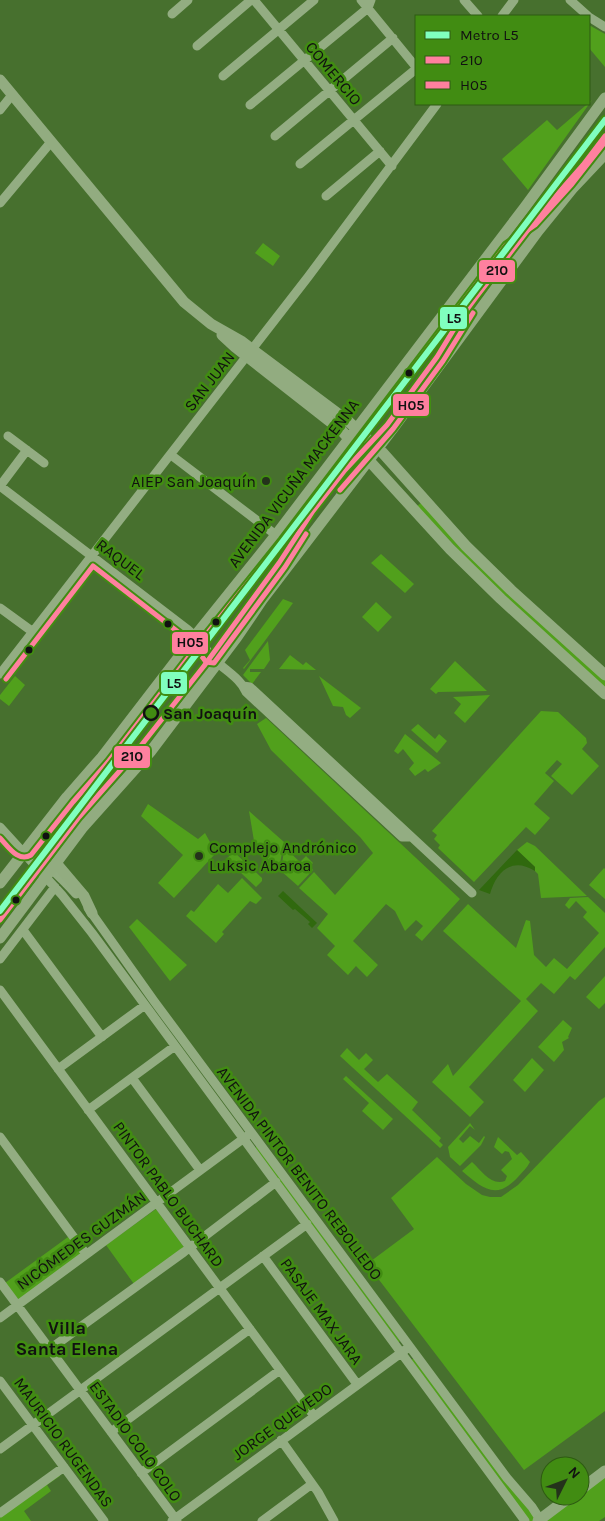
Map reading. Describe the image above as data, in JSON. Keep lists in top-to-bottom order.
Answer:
{
  "streets": {
    "main road": ["AVENIDA VICUÑA MACKENNA"],
    "street": [
      "COMERCIO",
      "SAN JUAN",
      "RAQUEL",
      "AVENIDA PINTOR BENITO REBOLLEDO",
      "PINTOR PABLO BUCHARD",
      "NICÓMEDES GUZMÁN",
      "PASAJE MAX JARA",
      "JORGE QUEVEDO",
      "ESTADIO COLO COLO",
      "MAURICIO RUGENDAS"
    ]
  },
  "crossings": [
    ["COMERCIO", "SAN JUAN"],
    ["SAN JUAN", "RAQUEL"],
    ["AVENIDA VICUÑA MACKENNA", "RAQUEL"],
    ["AVENIDA VICUÑA MACKENNA", "AVENIDA PINTOR BENITO REBOLLEDO"],
    ["AVENIDA PINTOR BENITO REBOLLEDO", "NICÓMEDES GUZMÁN"],
    ["AVENIDA PINTOR BENITO REBOLLEDO", "JORGE QUEVEDO"],
    ["PINTOR PABLO BUCHARD", "NICÓMEDES GUZMÁN"],
    ["PINTOR PABLO BUCHARD", "JORGE QUEVEDO"],
    ["NICÓMEDES GUZMÁN", "ESTADIO COLO COLO"],
    ["PASAJE MAX JARA", "JORGE QUEVEDO"],
    ["JORGE QUEVEDO", "ESTADIO COLO COLO"]
  ],
  "districts": ["Villa Santa Elena"],
  "places": ["AIEP San Joaquín", "San Joaquín", "Complejo Andrónico Luksic Abaroa"],
  "lines": ["metro line L5", "transit line 210", "transit line H05"],
  "legend": ["Metro L5", "210", "H05"],
  "north": "top right"
}
